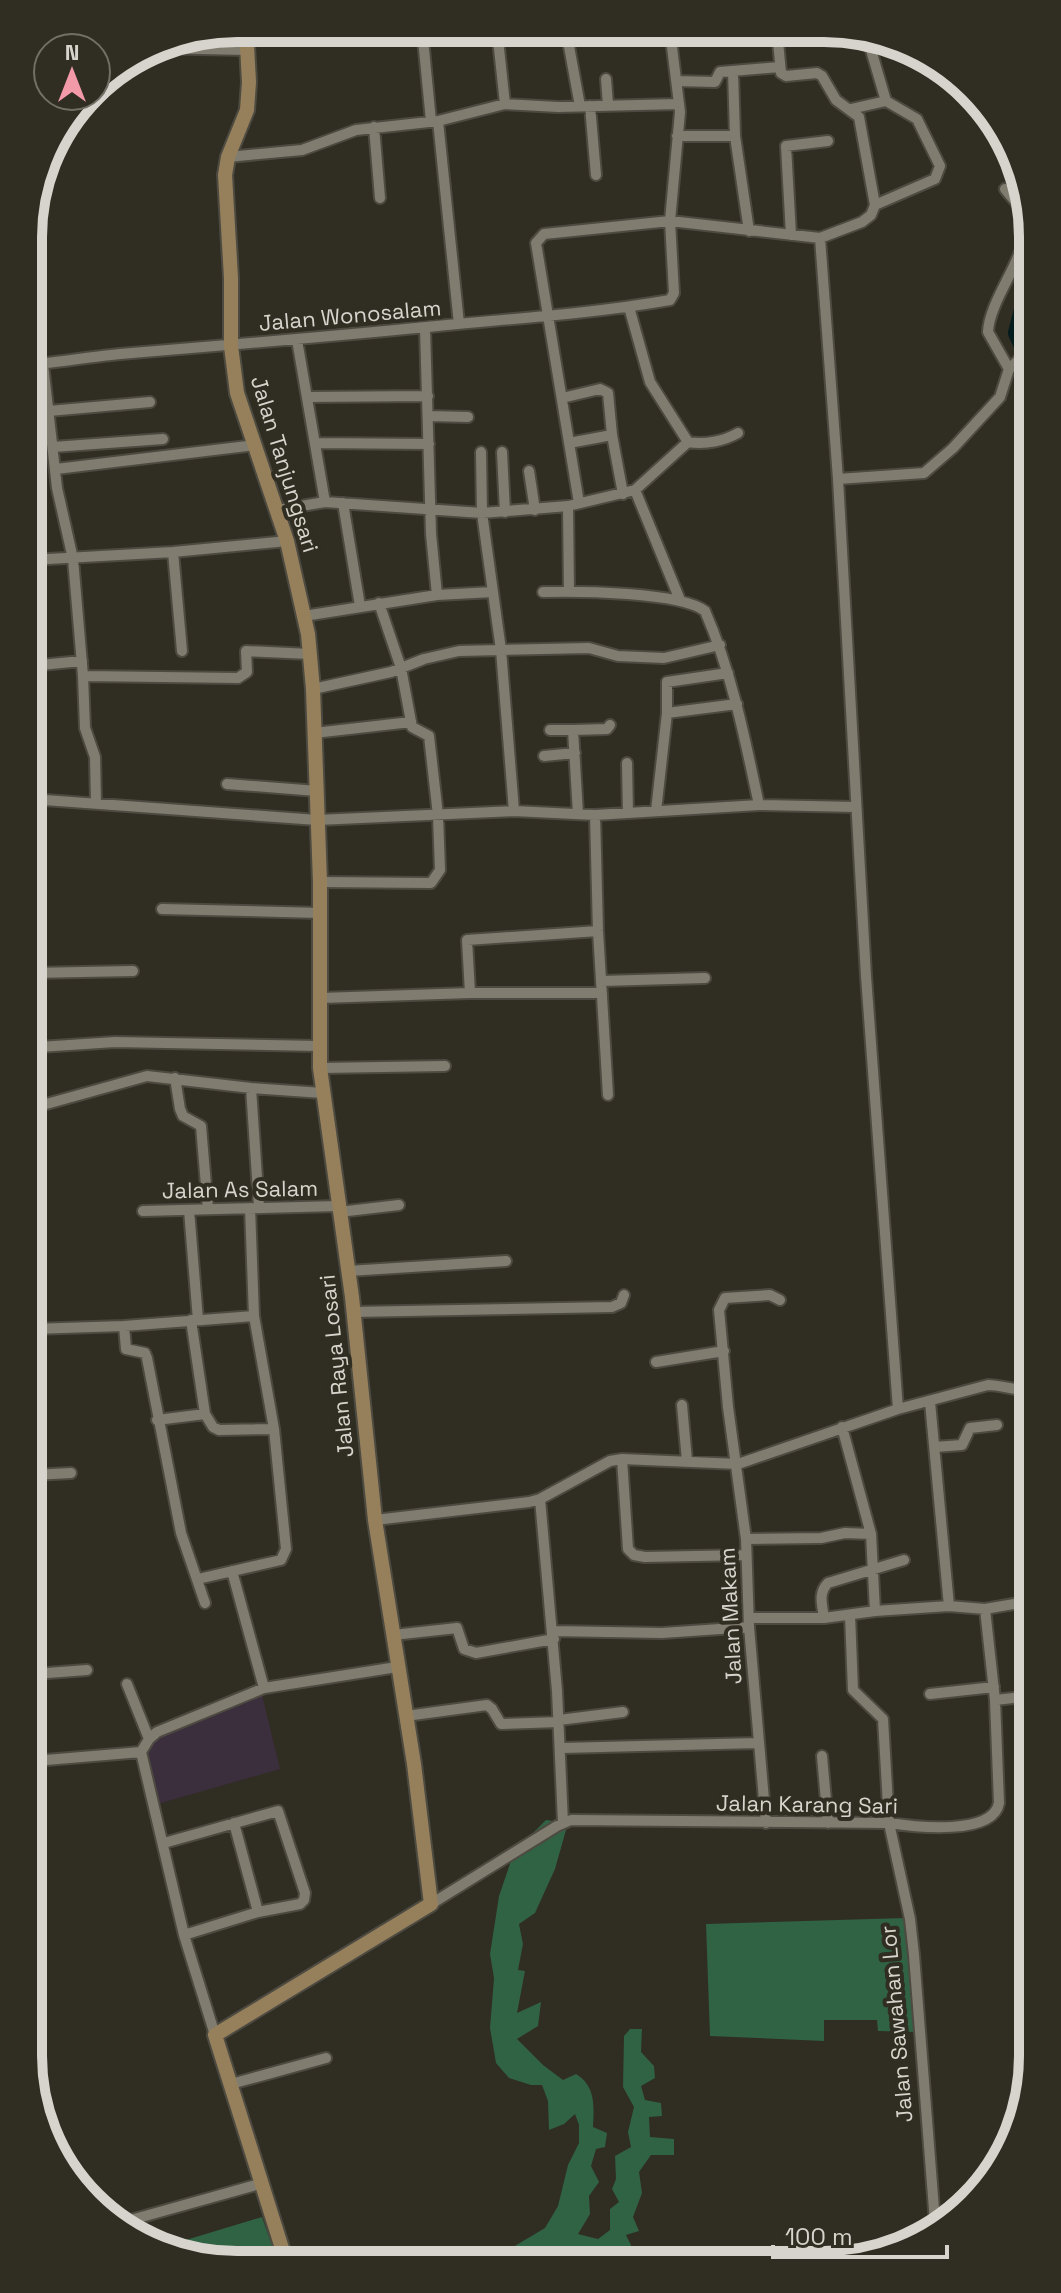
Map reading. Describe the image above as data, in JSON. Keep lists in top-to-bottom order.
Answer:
{
  "streets": {
    "street": [
      "Jalan Wonosalam",
      "Jalan Tanjungsari",
      "Jalan As Salam",
      "Jalan Raya Losari",
      "Jalan Makam",
      "Jalan Karang Sari",
      "Jalan Sawahan Lor"
    ]
  },
  "crossings": [
    ["Jalan Wonosalam", "Jalan Tanjungsari"],
    ["Jalan Tanjungsari", "Jalan Raya Losari"],
    ["Jalan As Salam", "Jalan Raya Losari"],
    ["Jalan Raya Losari", "Jalan Karang Sari"],
    ["Jalan Makam", "Jalan Karang Sari"],
    ["Jalan Karang Sari", "Jalan Sawahan Lor"]
  ],
  "scale_bar": "100 m",
  "north": "top"
}
